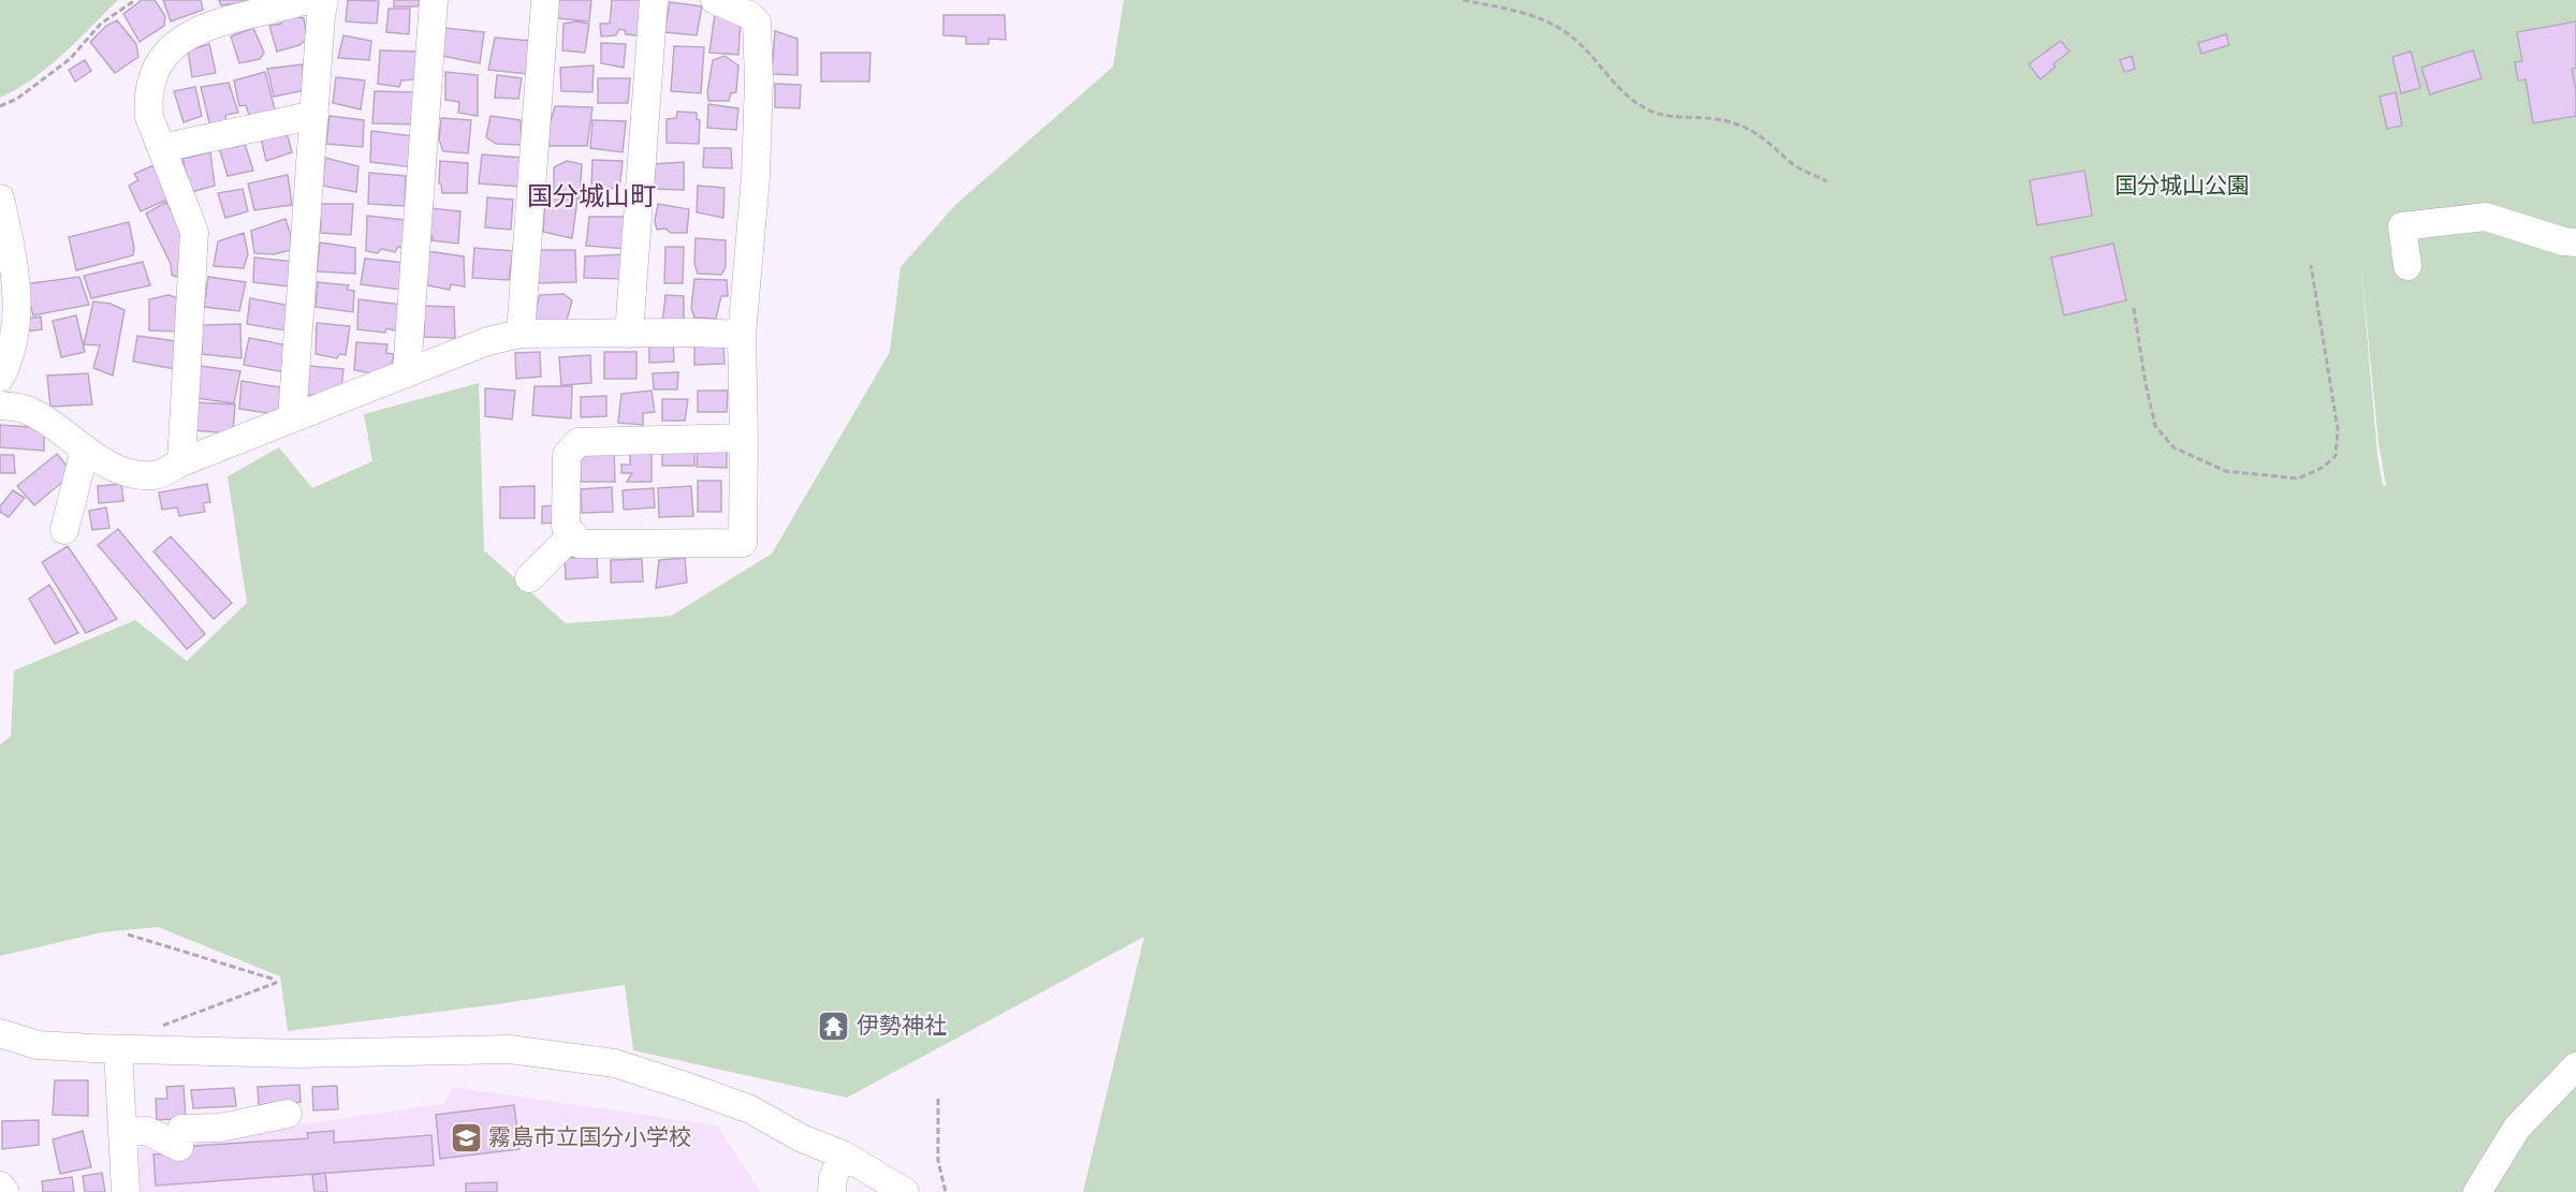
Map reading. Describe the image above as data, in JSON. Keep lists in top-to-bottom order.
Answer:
{
  "districts": ["国分城山町"],
  "parks": ["国分城山公園"],
  "places": {
    "temple": ["伊勢神社"],
    "school or university": ["霧島市立国分小学校"]
  }
}
